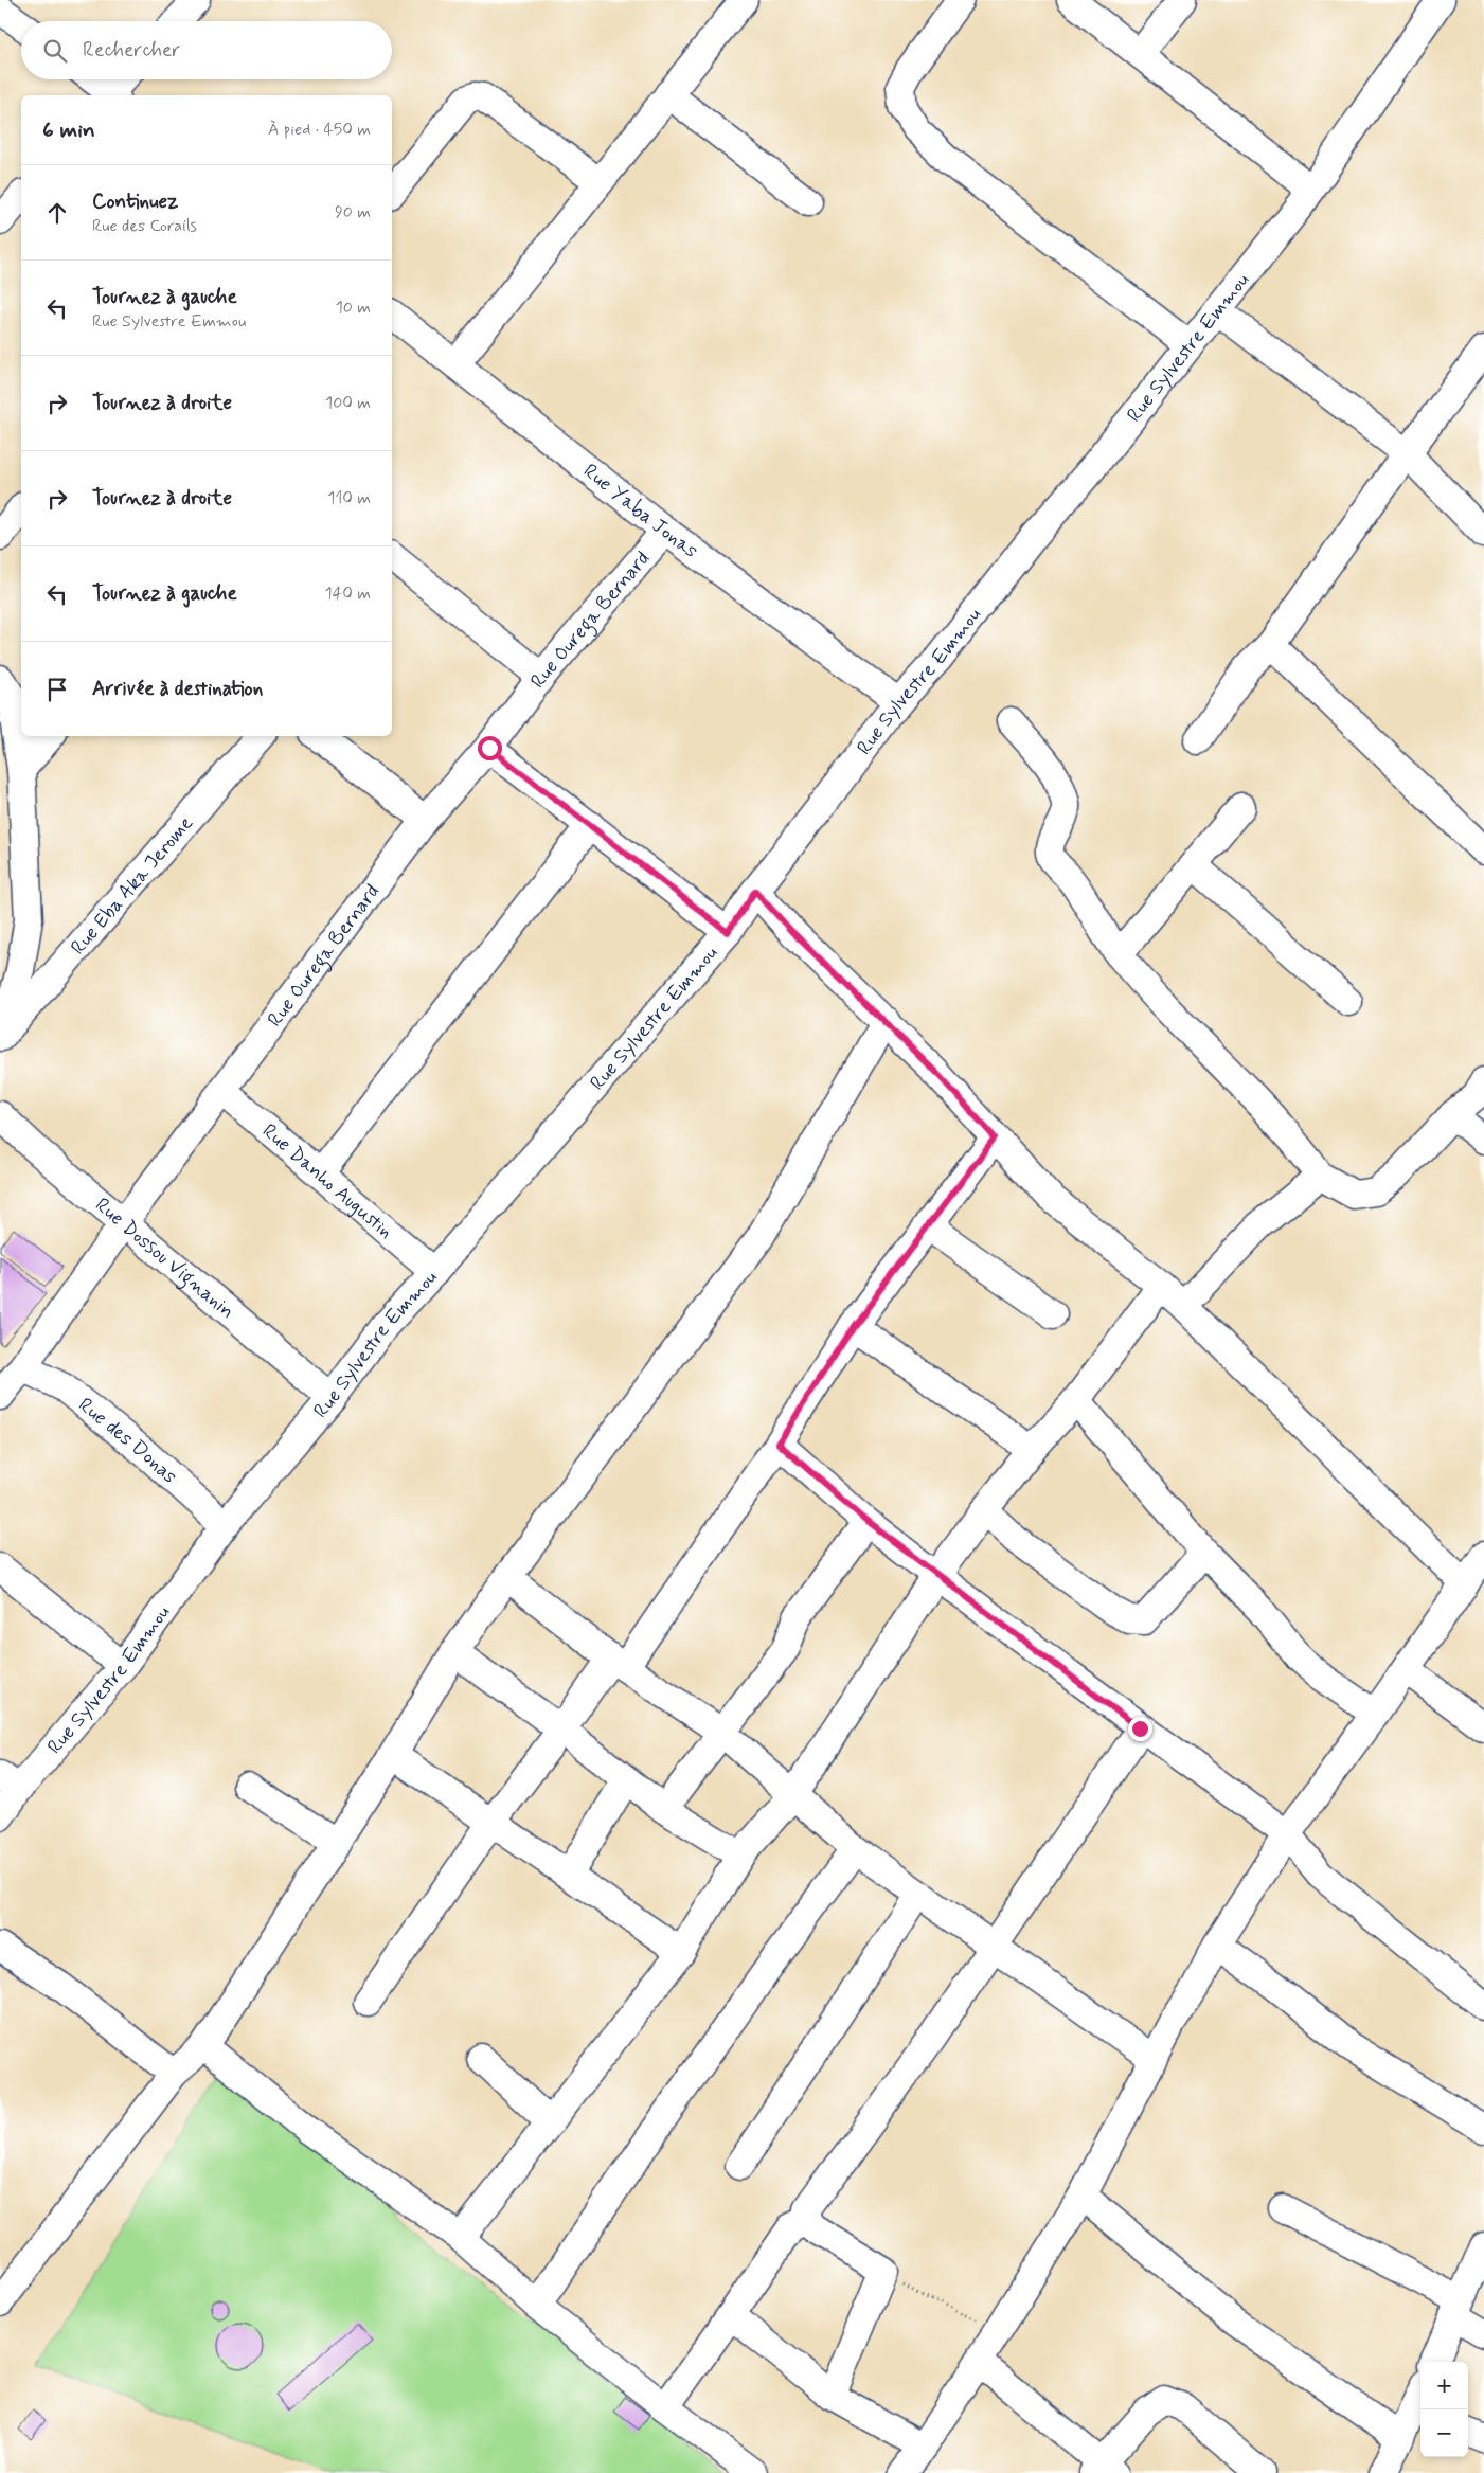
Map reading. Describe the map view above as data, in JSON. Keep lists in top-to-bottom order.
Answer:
{
  "streets": {
    "street": [
      "Rue Sylvestre Emmou",
      "Rue Yaba Jonas",
      "Rue Ourega Bernard",
      "Rue Eba Aka Jerome",
      "Rue Danho Augustin",
      "Rue Dossou Vignanin",
      "Rue des Donas"
    ]
  },
  "crossings": [
    ["Rue Sylvestre Emmou", "Rue Yaba Jonas"],
    ["Rue Sylvestre Emmou", "Rue Danho Augustin"],
    ["Rue Sylvestre Emmou", "Rue Dossou Vignanin"],
    ["Rue Sylvestre Emmou", "Rue des Donas"],
    ["Rue Yaba Jonas", "Rue Ourega Bernard"],
    ["Rue Ourega Bernard", "Rue Danho Augustin"],
    ["Rue Ourega Bernard", "Rue Dossou Vignanin"],
    ["Rue Ourega Bernard", "Rue des Donas"]
  ],
  "page": {
    "search": "Rechercher",
    "heading": ["6 min", "À pied · 450 m"],
    "list": [
      ["Continuez", "Rue des Corails", "90 m"],
      ["Tournez à gauche", "Rue Sylvestre Emmou", "10 m"],
      ["Tournez à droite", "100 m"],
      ["Tournez à droite", "110 m"],
      ["Tournez à gauche", "140 m"],
      "Arrivée à destination"
    ],
    "map_buttons": ["+", "−"]
  }
}
